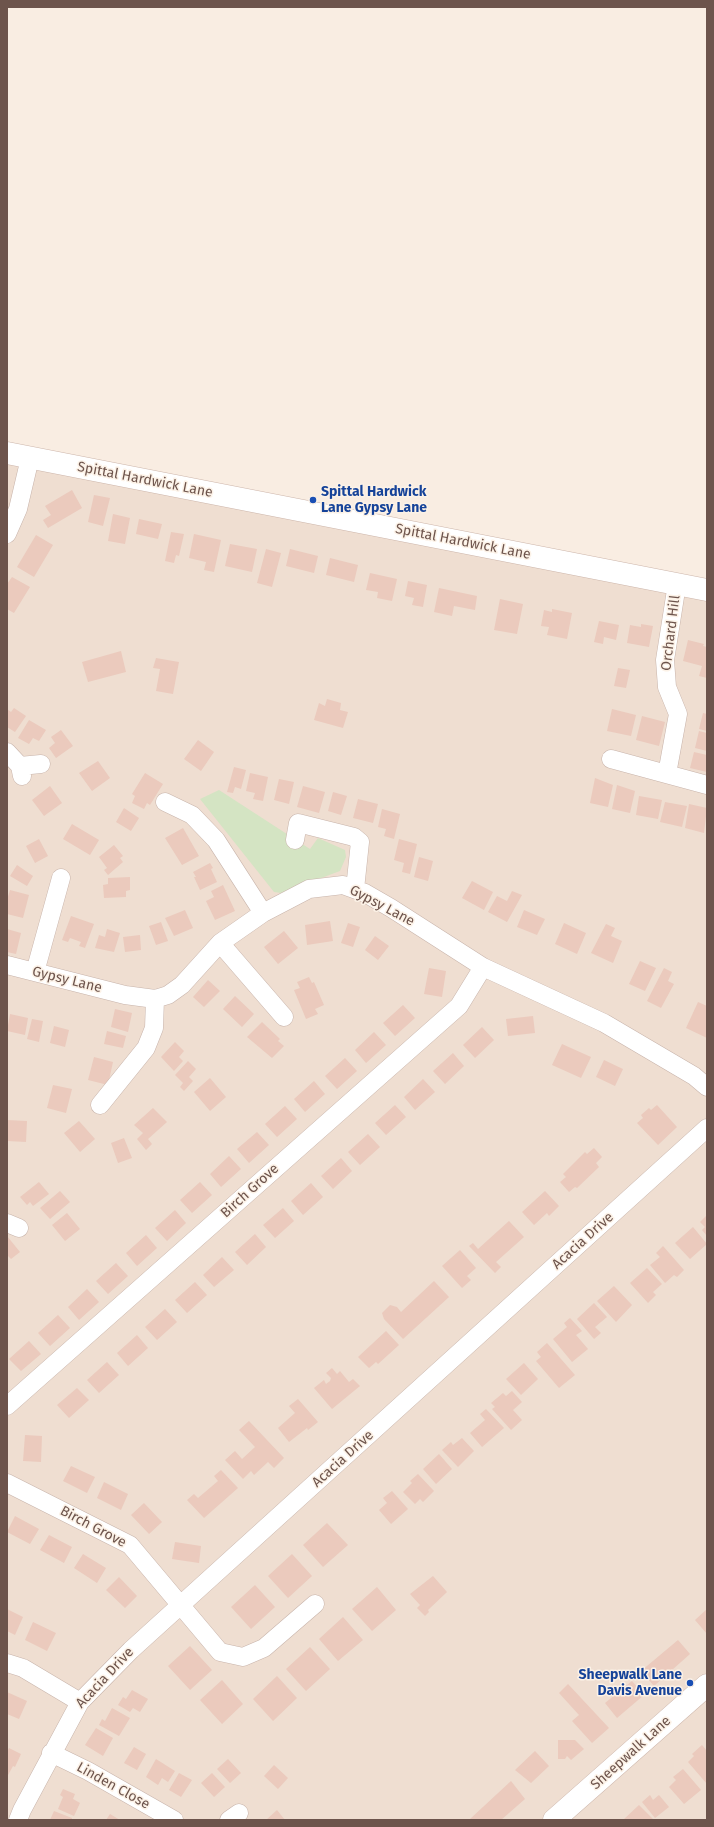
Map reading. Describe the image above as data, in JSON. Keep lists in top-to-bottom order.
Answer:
{
  "streets": {
    "street": [
      "Spittal Hardwick Lane",
      "Orchard Hill",
      "Gypsy Lane",
      "Birch Grove",
      "Acacia Drive",
      "Sheepwalk Lane",
      "Linden Close"
    ]
  },
  "crossings": [
    ["Spittal Hardwick Lane", "Orchard Hill"],
    ["Gypsy Lane", "Birch Grove"],
    ["Birch Grove", "Acacia Drive"],
    ["Acacia Drive", "Linden Close"]
  ],
  "places": ["Spittal Hardwick Lane Gypsy Lane", "Sheepwalk Lane Davis Avenue"]
}
